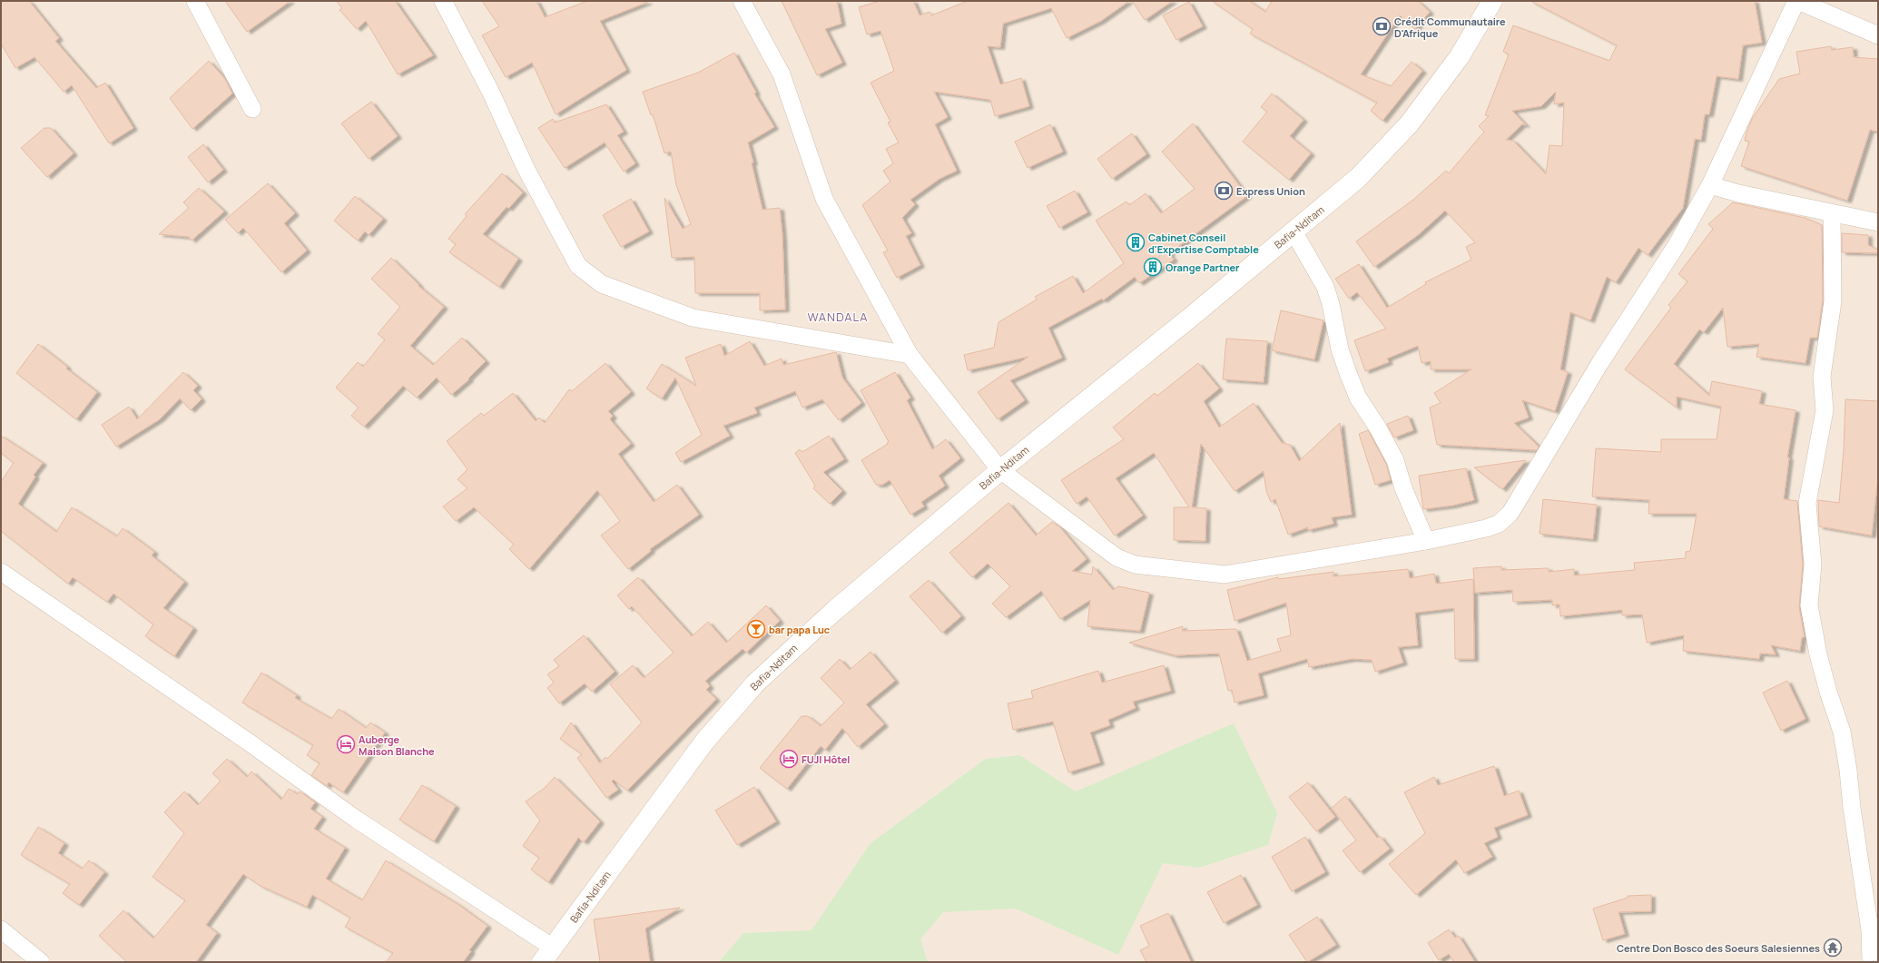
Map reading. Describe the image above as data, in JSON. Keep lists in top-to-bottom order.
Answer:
{
  "streets": {
    "main road": ["Bafia-Nditam"]
  },
  "districts": ["WANDALA"],
  "places": {
    "bank": ["Crédit Communautaire D'Afrique", "Express Union"],
    "building": ["Cabinet Conseil d'Expertise Comptable", "Orange Partner"],
    "bar": ["bar papa Luc"],
    "hotel": ["Auberge Maison Blanche", "FUJI Hôtel"],
    "temple": ["Centre Don Bosco des Soeurs Salesiennes"]
  }
}
